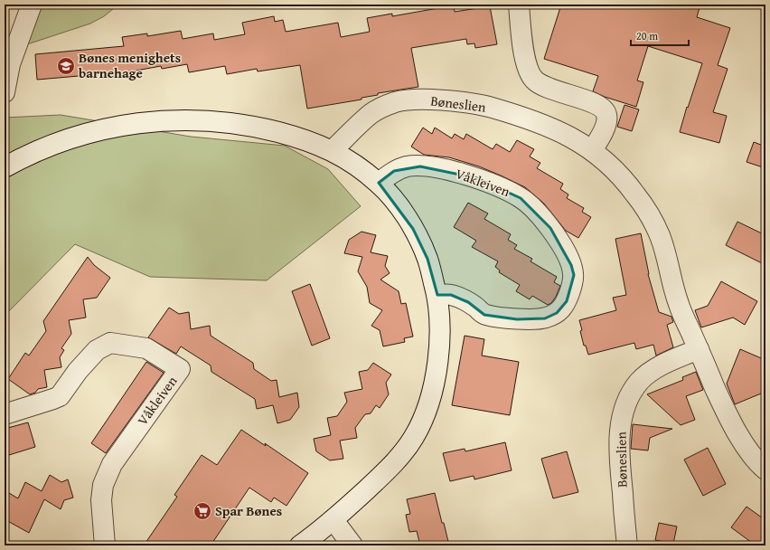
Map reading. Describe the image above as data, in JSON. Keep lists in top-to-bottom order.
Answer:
{
  "streets": {
    "street": ["Bøneslien", "Våkleiven"]
  },
  "places": {
    "school or university": ["Bønes menighets barnehage"],
    "supermarket": ["Spar Bønes"]
  },
  "scale_bar": "20 m"
}
